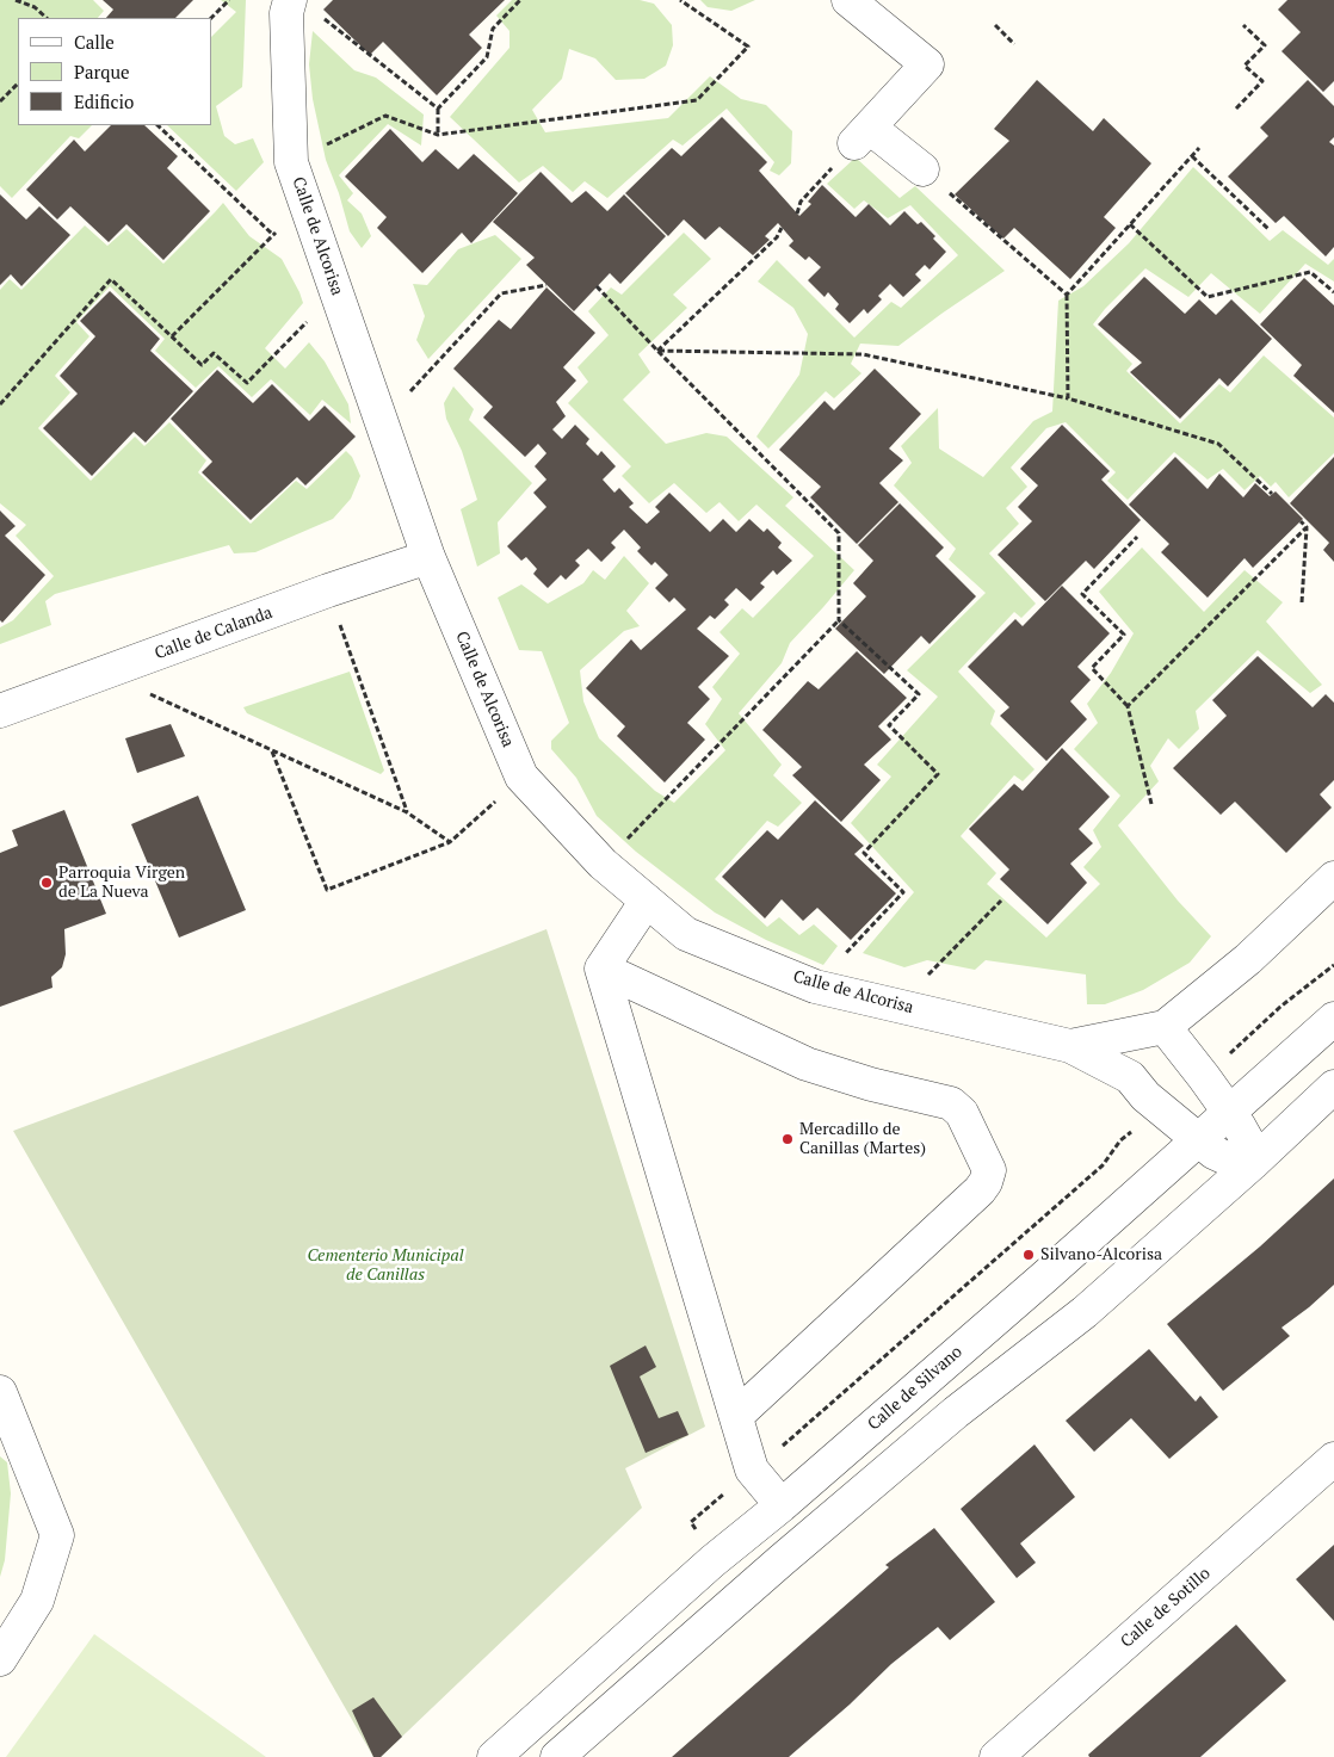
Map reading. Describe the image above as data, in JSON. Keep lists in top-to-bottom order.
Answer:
{
  "streets": {
    "street": [
      "Calle de Alcorisa",
      "Calle de Calanda",
      "Calle de Silvano",
      "Calle de Sotillo"
    ]
  },
  "crossings": [
    ["Calle de Alcorisa", "Calle de Calanda"],
    ["Calle de Alcorisa", "Calle de Silvano"]
  ],
  "parks": ["Cementerio Municipal de Canillas"],
  "places": ["Parroquia Virgen de La Nueva", "Mercadillo de Canillas (Martes)", "Silvano-Alcorisa"],
  "legend": ["Calle", "Parque", "Edificio"]
}
